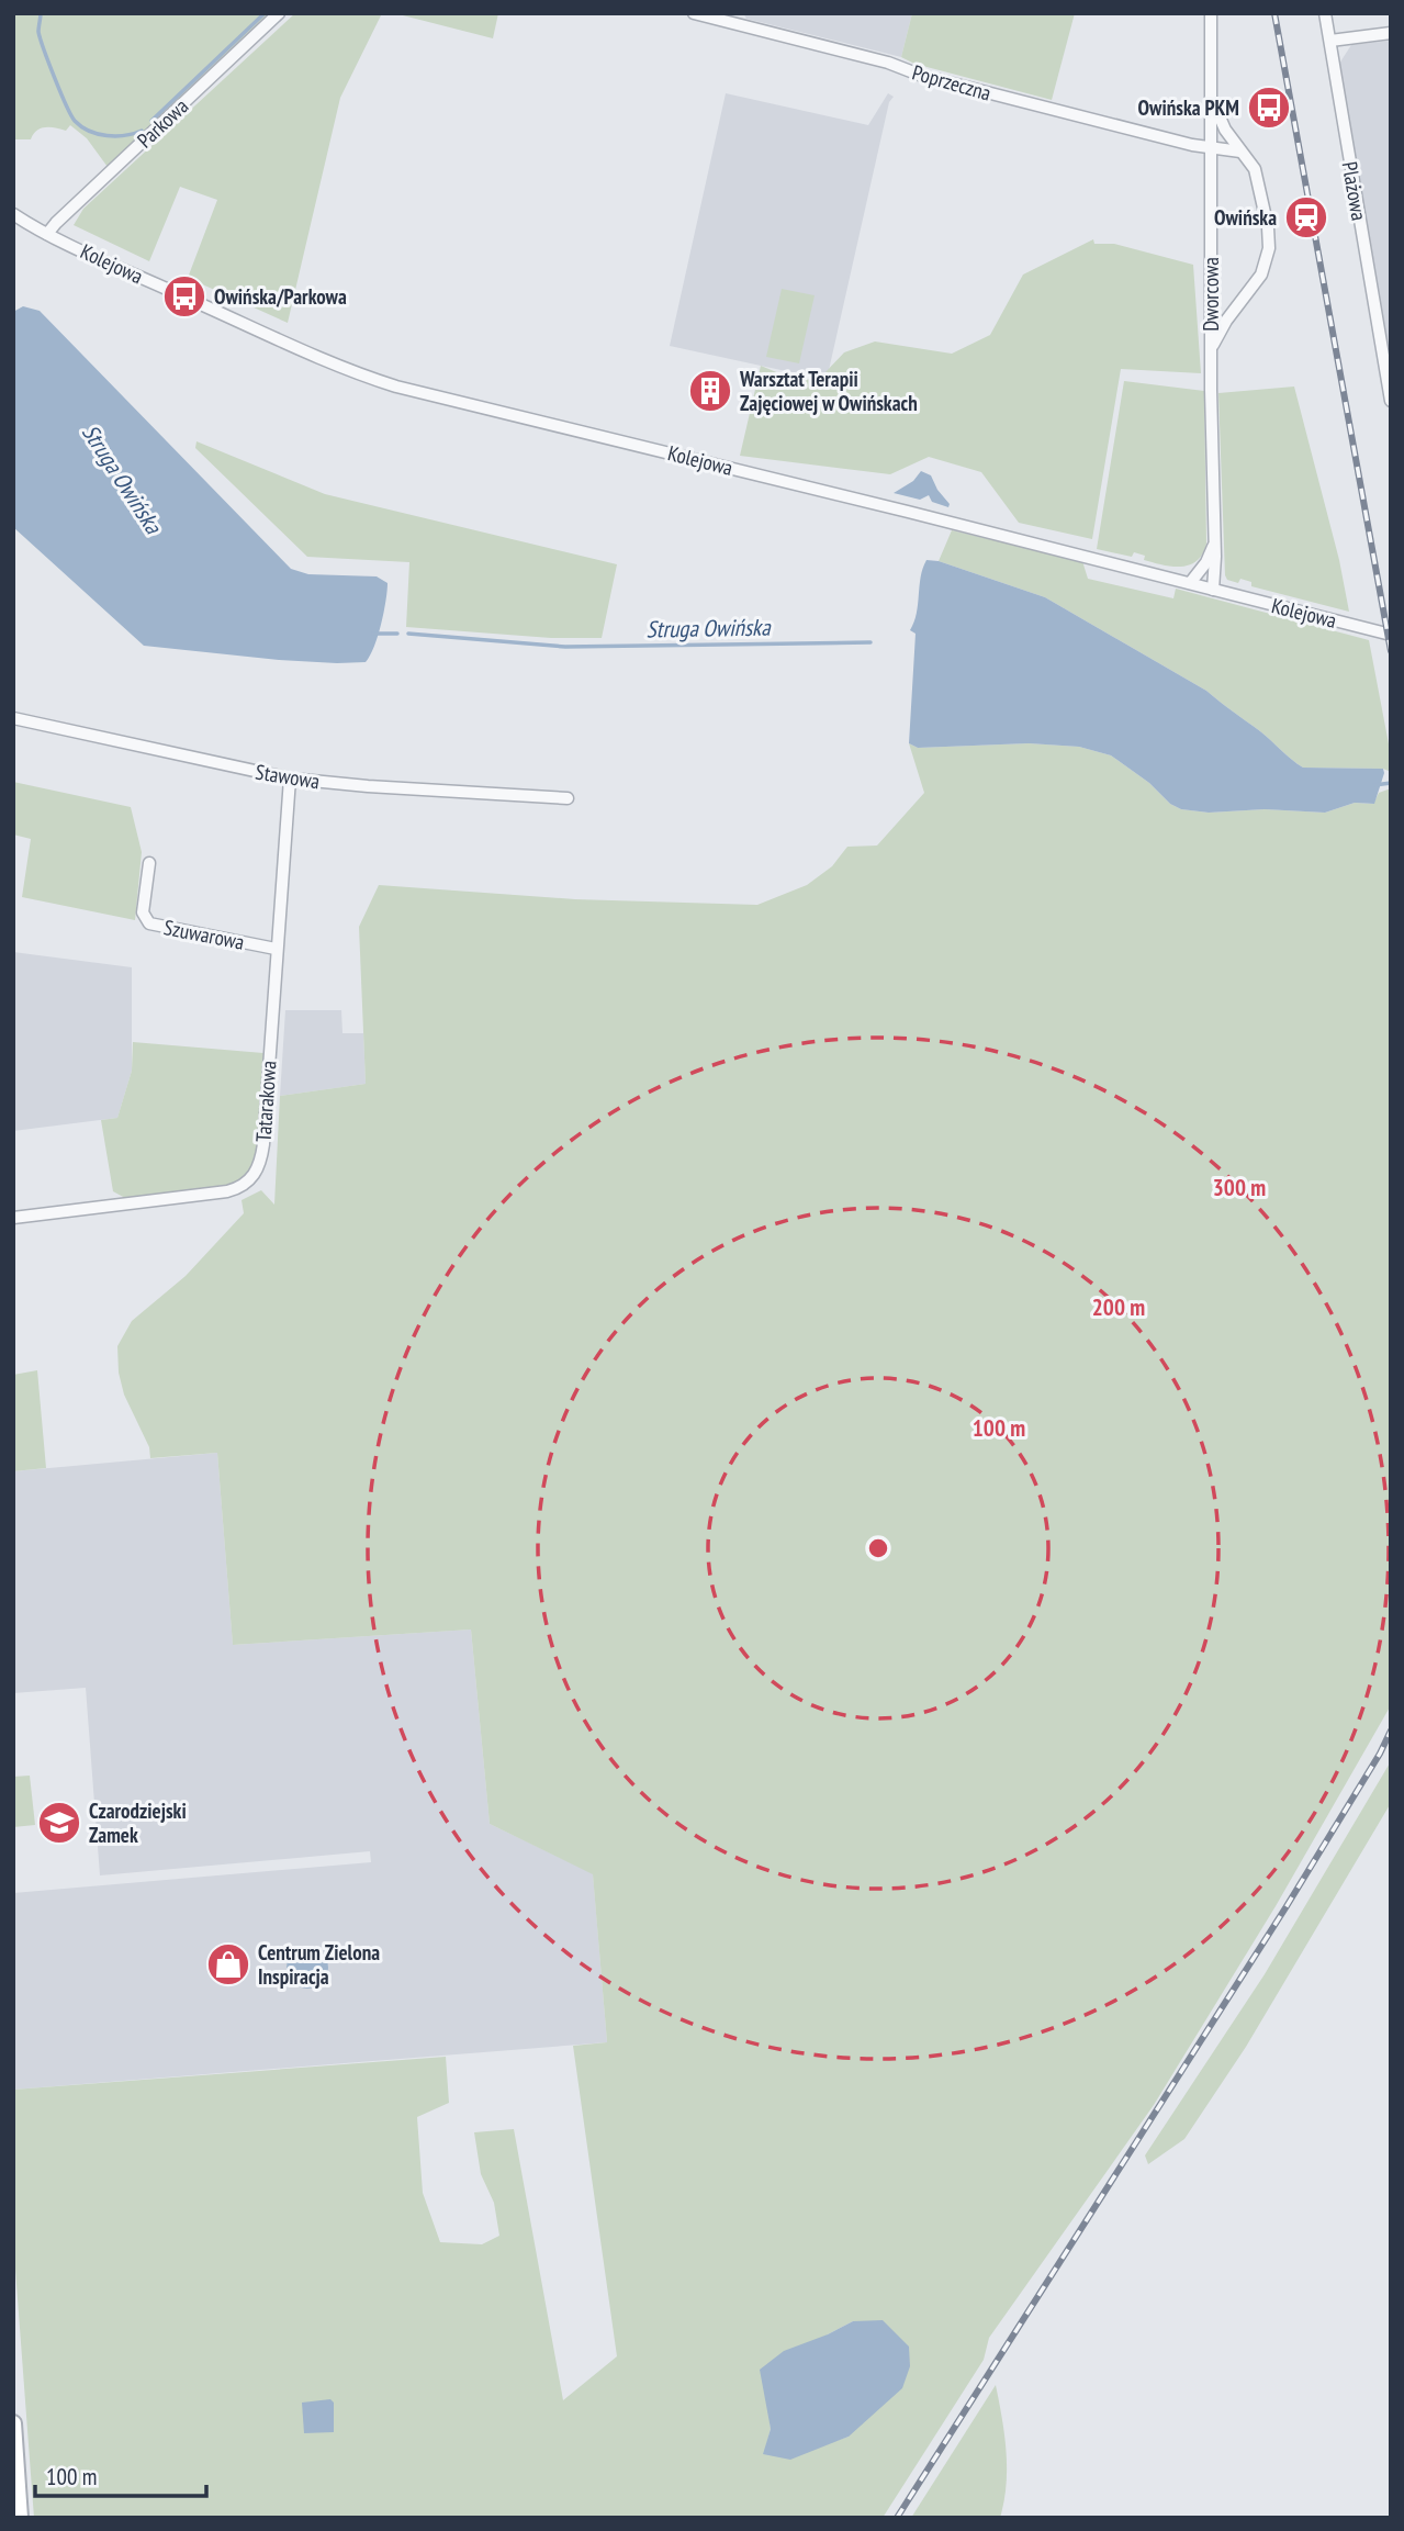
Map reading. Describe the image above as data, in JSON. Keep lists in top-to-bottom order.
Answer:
{
  "streets": {
    "street": [
      "Poprzeczna",
      "Parkowa",
      "Plażowa",
      "Kolejowa",
      "Dworcowa",
      "Stawowa",
      "Szuwarowa",
      "Tatarakowa"
    ]
  },
  "crossings": [
    ["Poprzeczna", "Dworcowa"],
    ["Parkowa", "Kolejowa"],
    ["Kolejowa", "Dworcowa"],
    ["Stawowa", "Tatarakowa"],
    ["Szuwarowa", "Tatarakowa"]
  ],
  "water": ["Struga Owińska"],
  "places": {
    "bus stop": ["Owińska PKM", "Owińska/Parkowa"],
    "station": ["Owińska"],
    "building": ["Warsztat Terapii Zajęciowej w Owińskach"],
    "school or university": ["Czarodziejski Zamek"],
    "shop": ["Centrum Zielona Inspiracja"]
  },
  "scale_bar": "100 m",
  "rings": ["300 m", "200 m", "100 m"]
}
